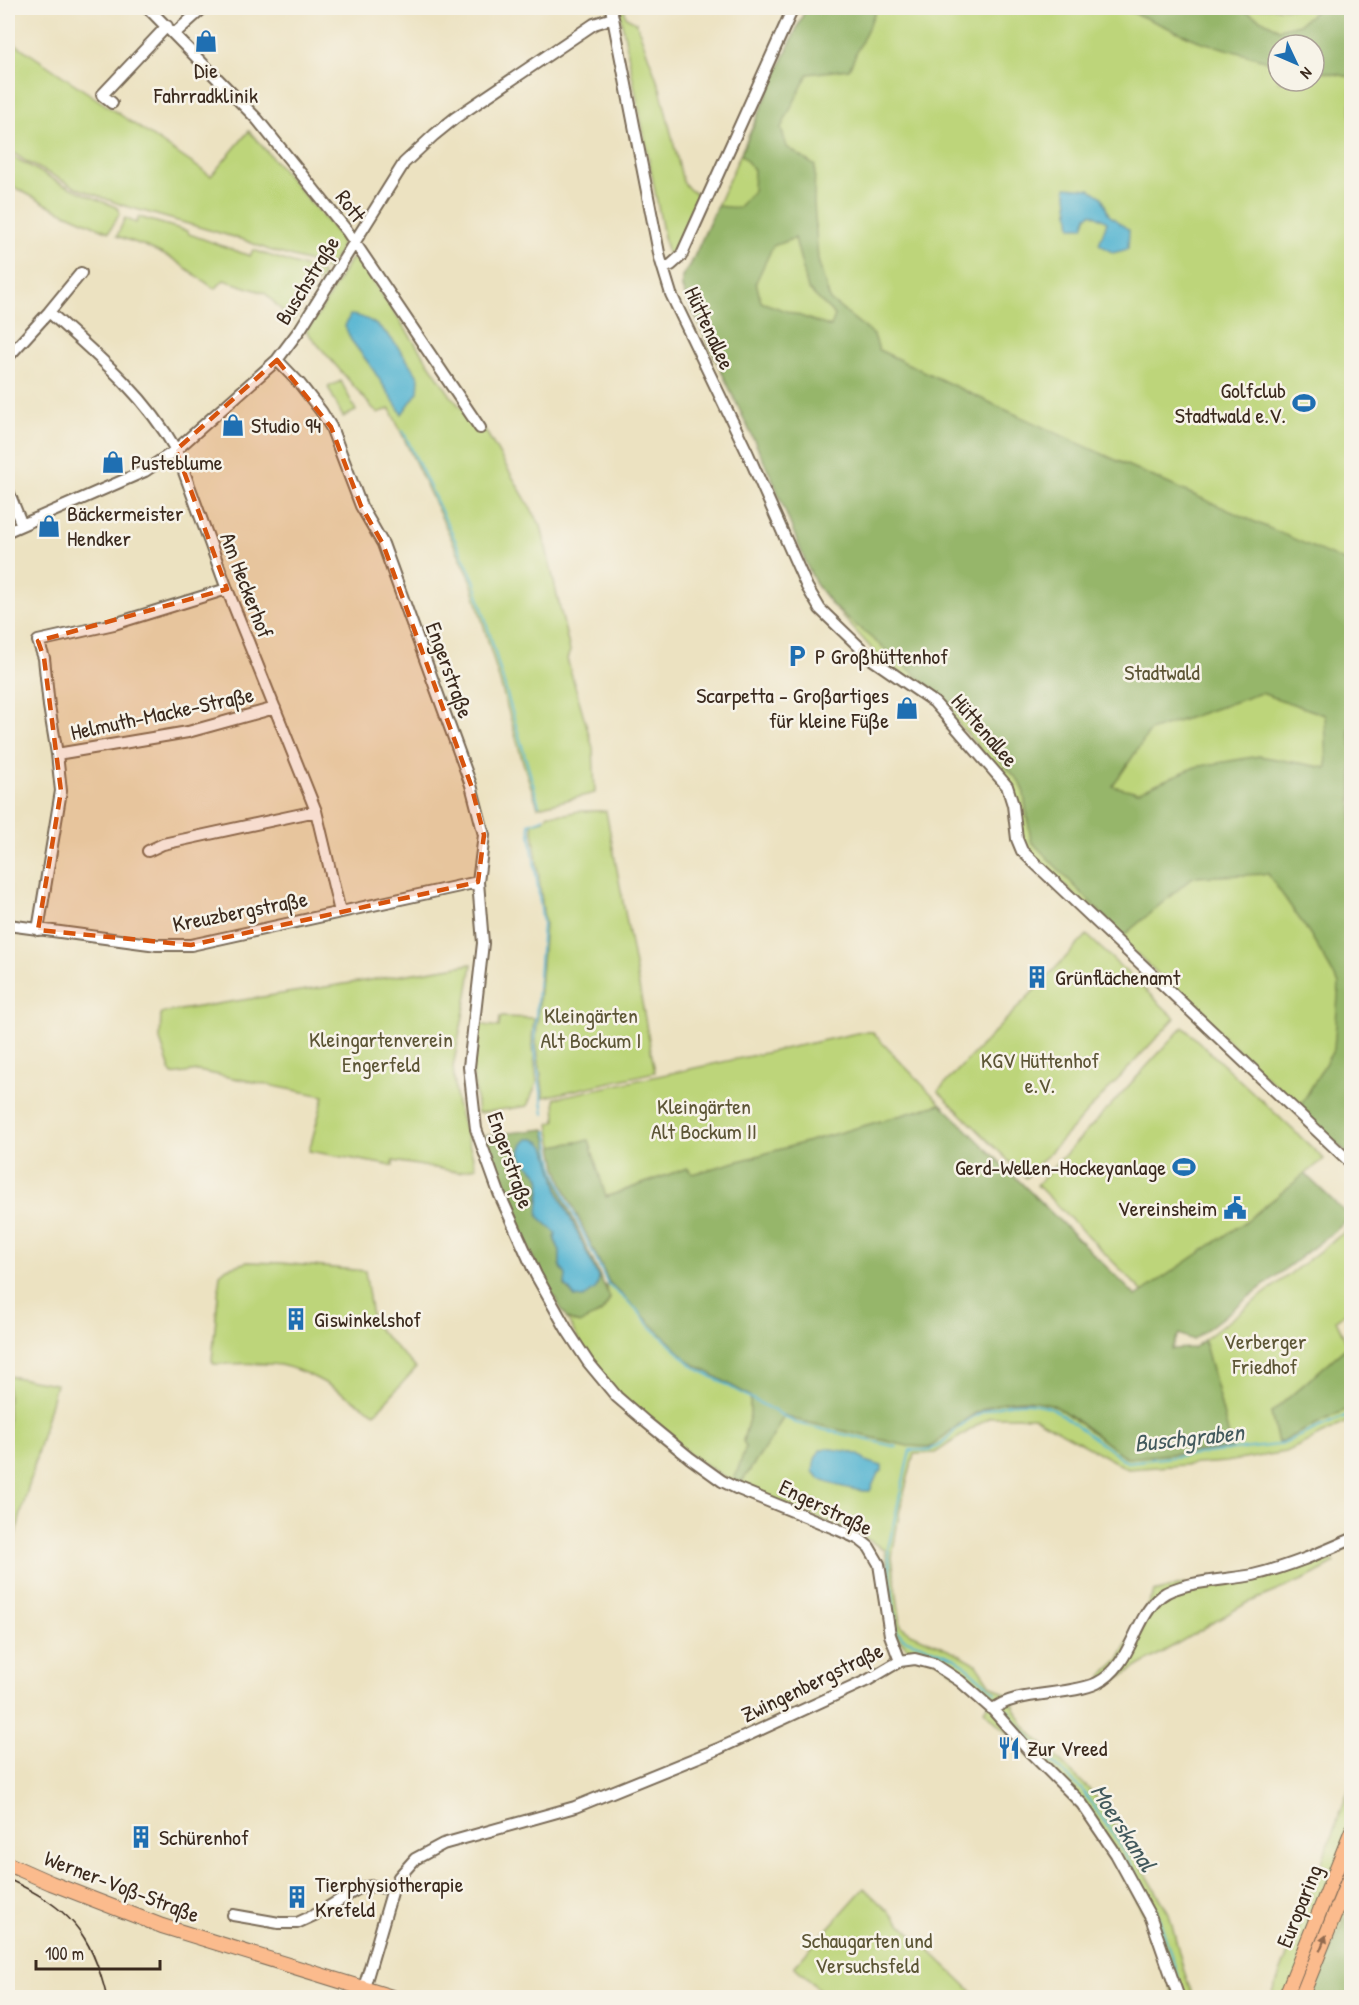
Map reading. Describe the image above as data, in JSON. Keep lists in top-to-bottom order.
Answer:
{
  "streets": {
    "main road": ["Werner-Voß-Straße", "Europaring"],
    "street": [
      "Rott",
      "Buschstraße",
      "Hüttenallee",
      "Am Heckerhof",
      "Engerstraße",
      "Helmuth-Macke-Straße",
      "Kreuzbergstraße",
      "Zwingenbergstraße"
    ]
  },
  "crossings": [
    ["Rott", "Buschstraße"],
    ["Buschstraße", "Hüttenallee"],
    ["Buschstraße", "Am Heckerhof"],
    ["Buschstraße", "Engerstraße"],
    ["Am Heckerhof", "Helmuth-Macke-Straße"],
    ["Am Heckerhof", "Kreuzbergstraße"],
    ["Engerstraße", "Kreuzbergstraße"],
    ["Engerstraße", "Zwingenbergstraße"],
    ["Zwingenbergstraße", "Werner-Voß-Straße"]
  ],
  "water": ["Buschgraben", "Moerskanal"],
  "parks": [
    "Stadtwald",
    "Kleingärten Alt Bockum I",
    "Kleingartenverein Engerfeld",
    "KGV Hüttenhof e.V.",
    "Kleingärten Alt Bockum II",
    "Verberger Friedhof",
    "Schaugarten und Versuchsfeld"
  ],
  "places": {
    "shop": [
      "Die Fahrradklinik",
      "Studio 94",
      "Pusteblume",
      "Bäckermeister Hendker",
      "Scarpetta - Großartiges für kleine Füße"
    ],
    "sports": ["Golfclub Stadtwald e.V.", "Gerd-Wellen-Hockeyanlage"],
    "parking": ["P Großhüttenhof"],
    "building": [
      "Grünflächenamt",
      "Giswinkelshof",
      "Schürenhof",
      "Tierphysiotherapie Krefeld"
    ],
    "public building": ["Vereinsheim"],
    "restaurant": ["Zur Vreed"]
  },
  "scale_bar": "100 m",
  "north": "bottom right"
}
